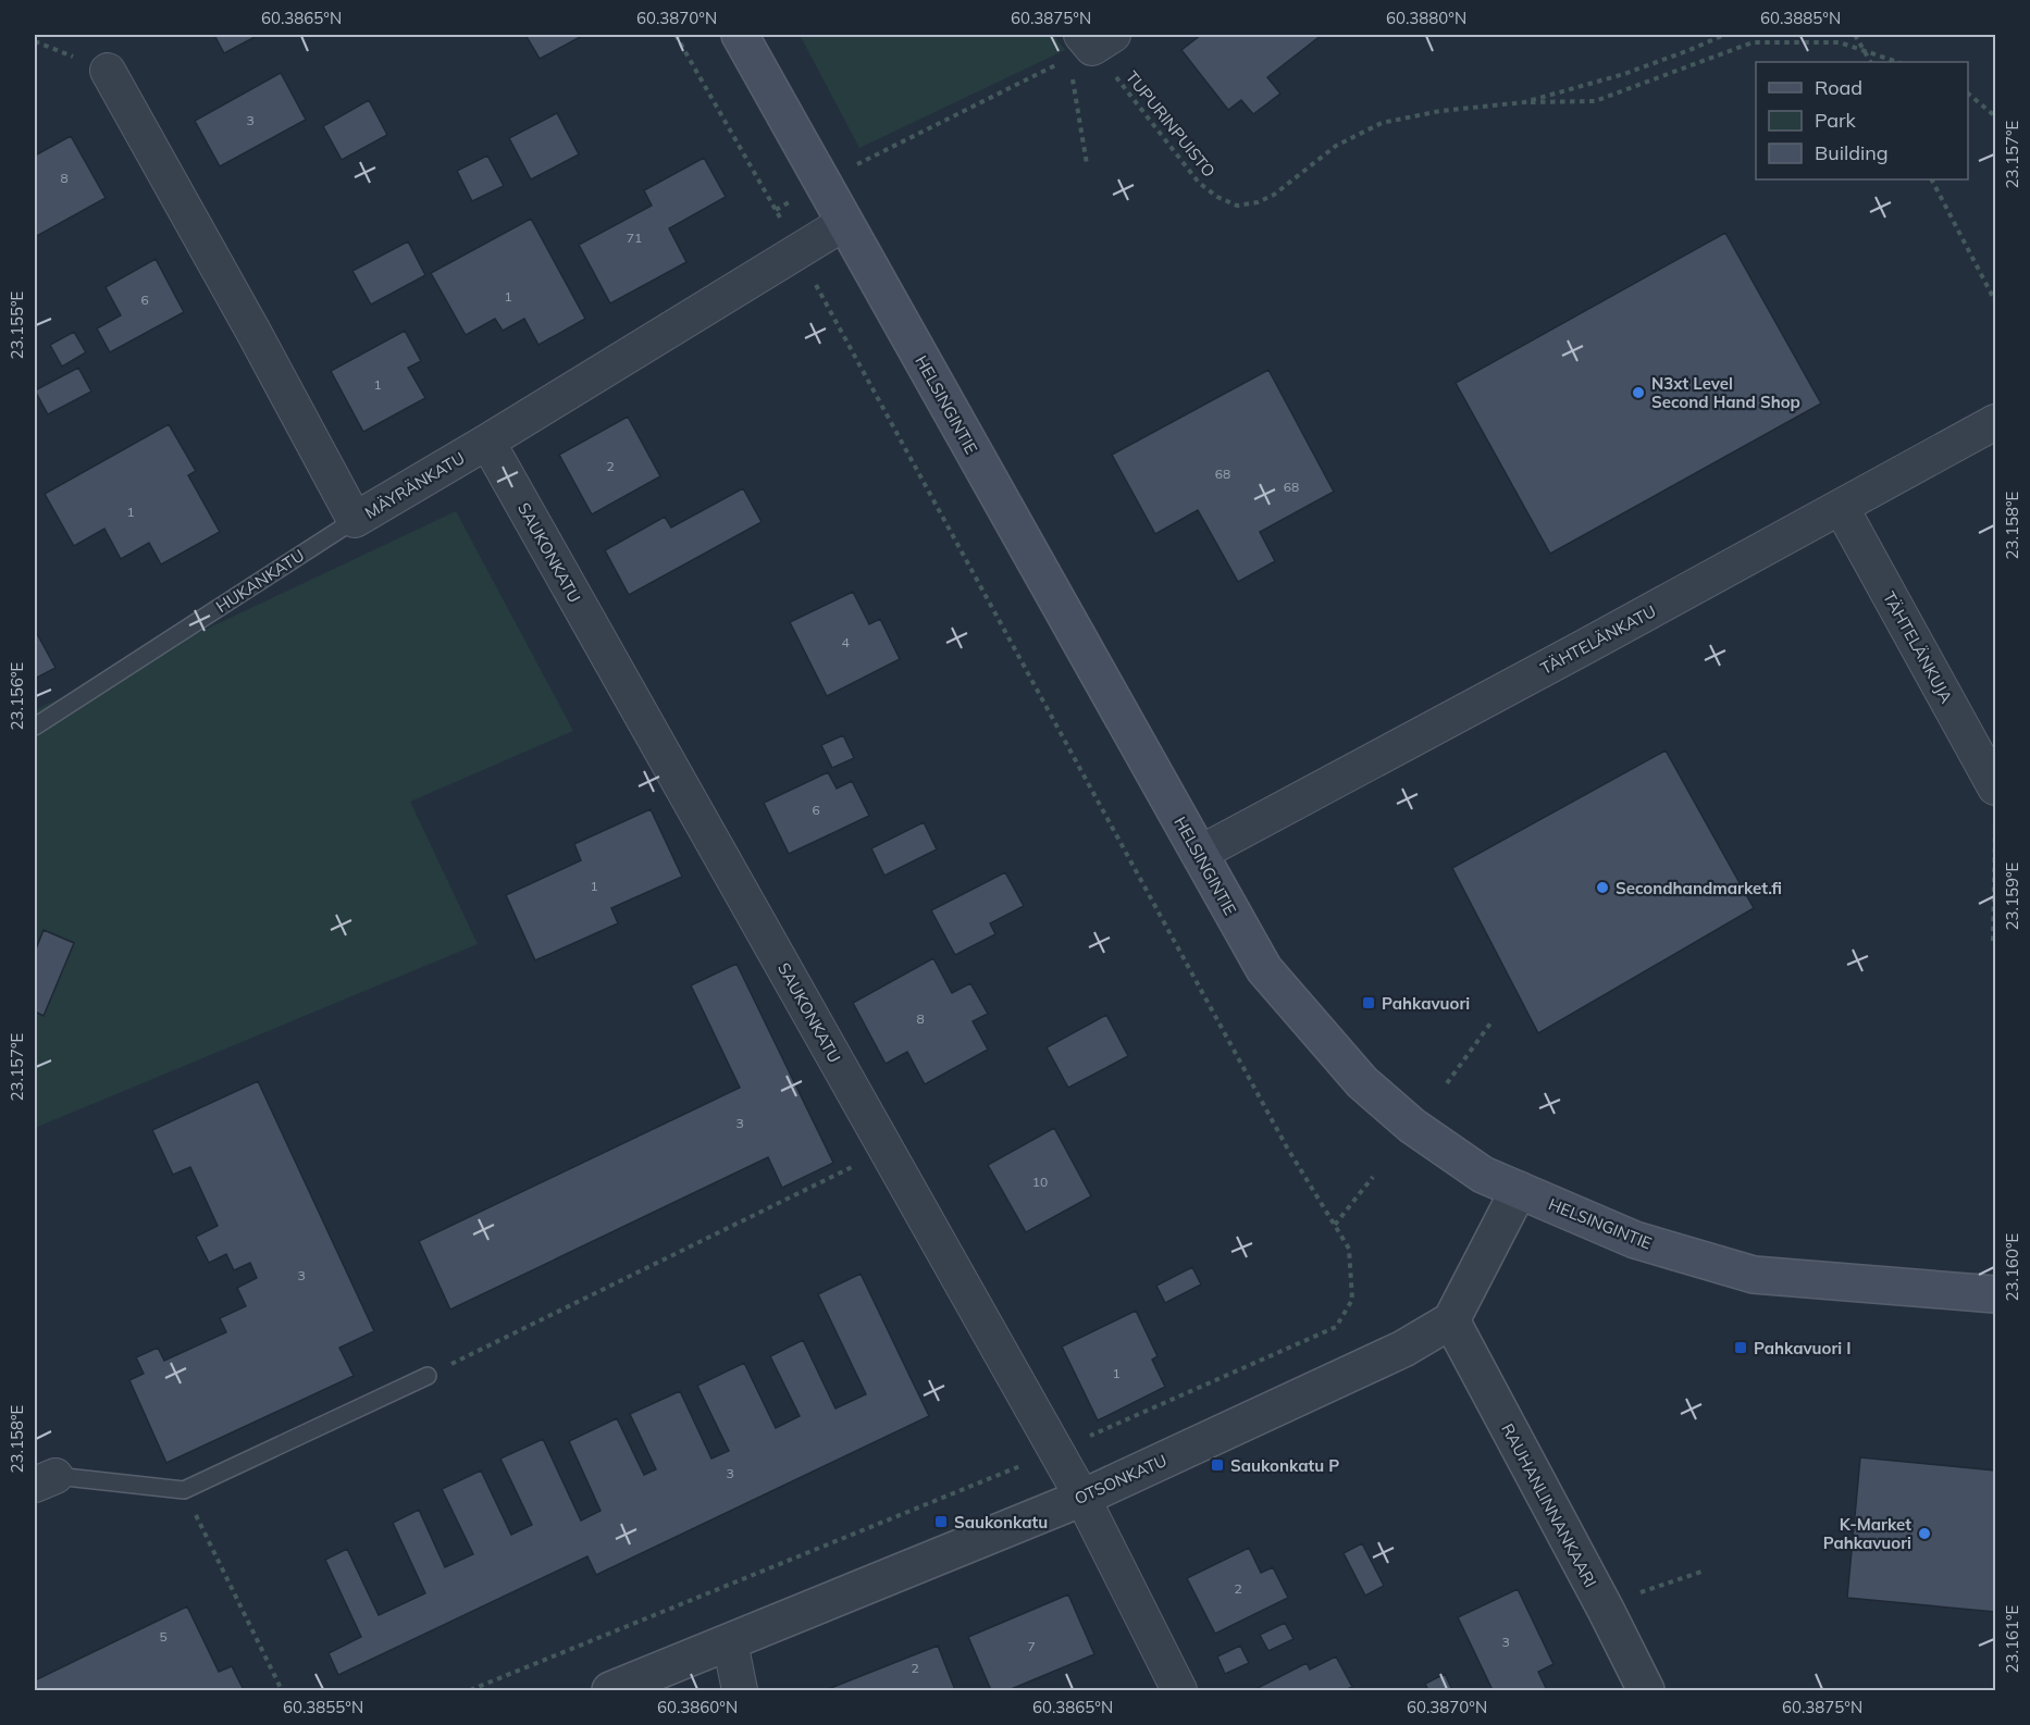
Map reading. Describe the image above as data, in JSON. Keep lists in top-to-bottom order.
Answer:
{
  "streets": {
    "main road": ["HELSINGINTIE"],
    "street": [
      "MÄYRÄNKATU",
      "SAUKONKATU",
      "TÄHTELÄNKATU",
      "TÄHTELÄNKUJA",
      "OTSONKATU",
      "RAUHANLINNANKAARI"
    ],
    "lane": ["HUKANKATU"],
    "path": ["TUPURINPUISTO"]
  },
  "crossings": [
    ["HELSINGINTIE", "MÄYRÄNKATU"],
    ["HELSINGINTIE", "TÄHTELÄNKATU"],
    ["MÄYRÄNKATU", "SAUKONKATU"],
    ["MÄYRÄNKATU", "HUKANKATU"],
    ["SAUKONKATU", "OTSONKATU"],
    ["TÄHTELÄNKATU", "TÄHTELÄNKUJA"],
    ["OTSONKATU", "RAUHANLINNANKAARI"]
  ],
  "places": {
    "other": ["N3xt Level Second Hand Shop", "Secondhandmarket.fi", "K-Market Pahkavuori"],
    "transit": [
      "Pahkavuori",
      "Pahkavuori I",
      "Saukonkatu P",
      "Saukonkatu"
    ]
  },
  "house_numbers": [
    "3",
    "8",
    "71",
    "1",
    "6",
    "1",
    "2",
    "68",
    "68",
    "1",
    "4",
    "6",
    "1",
    "8",
    "3",
    "10",
    "3",
    "1",
    "3",
    "2",
    "5",
    "3",
    "7",
    "2"
  ],
  "legend": ["Road", "Park", "Building"],
  "coordinates": [
    "60.3865°N",
    "60.3870°N",
    "60.3875°N",
    "60.3880°N",
    "60.3885°N",
    "23.157°E",
    "23.155°E",
    "23.158°E",
    "23.156°E",
    "23.159°E",
    "23.160°E",
    "23.161°E",
    "60.3855°N",
    "60.3860°N"
  ]
}
